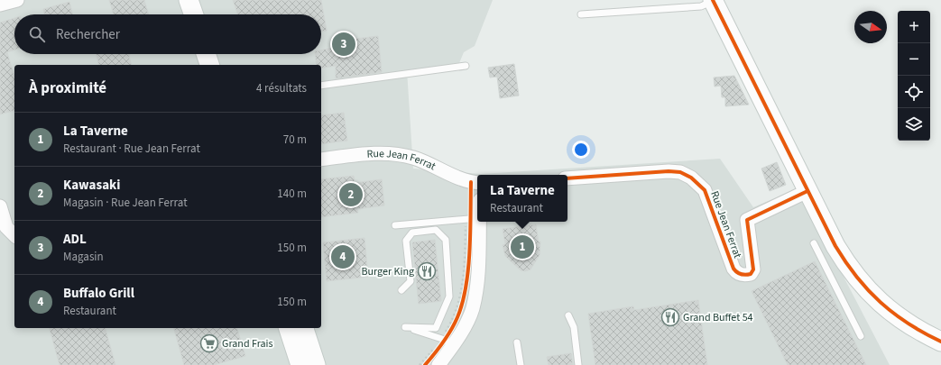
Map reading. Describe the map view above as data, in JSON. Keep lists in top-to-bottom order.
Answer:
{
  "streets": {
    "street": ["Rue Jean Ferrat"]
  },
  "places": {
    "restaurant": ["Burger King", "Grand Buffet 54"],
    "supermarket": ["Grand Frais"]
  },
  "north": "right",
  "page": {
    "map_buttons": ["+", "−"],
    "search": "Rechercher",
    "pins": [
      "3",
      "2",
      "1",
      "4"
    ],
    "heading": ["À proximité", "4 résultats"],
    "list": [
      {
        "mark": "1",
        "name": "La Taverne",
        "note": "Restaurant · Rue Jean Ferrat",
        "value": "70 m"
      },
      {
        "mark": "2",
        "name": "Kawasaki",
        "note": "Magasin · Rue Jean Ferrat",
        "value": "140 m"
      },
      {
        "mark": "3",
        "name": "ADL",
        "note": "Magasin",
        "value": "150 m"
      },
      {
        "mark": "4",
        "name": "Buffalo Grill",
        "note": "Restaurant",
        "value": "150 m"
      }
    ],
    "popup": ["La Taverne", "Restaurant"]
  }
}
